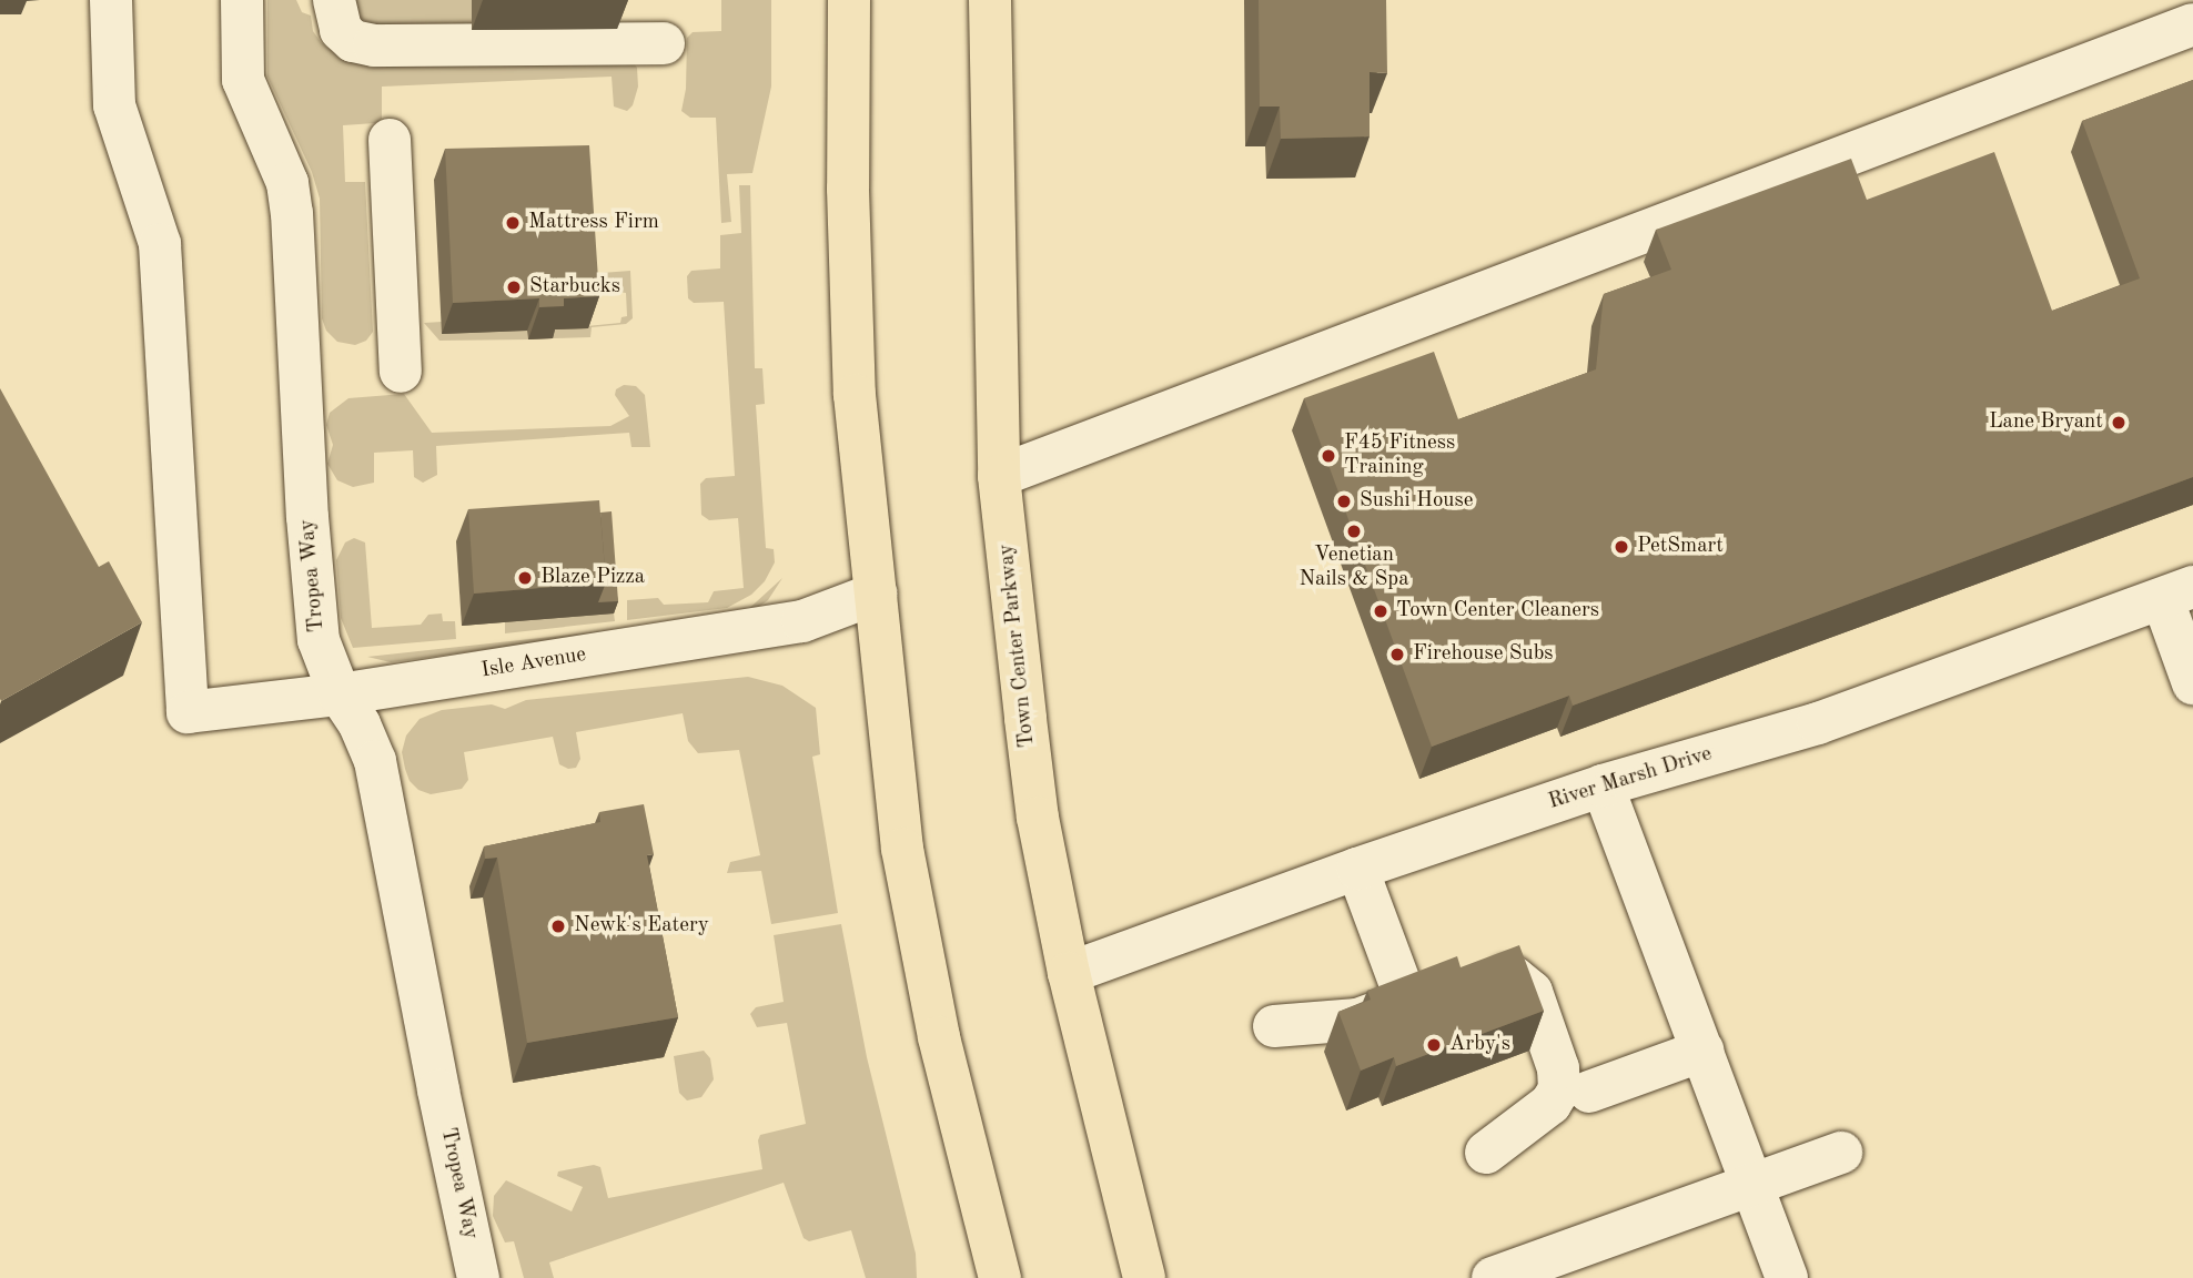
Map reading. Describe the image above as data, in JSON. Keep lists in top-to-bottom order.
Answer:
{
  "streets": {
    "main road": ["Town Center Parkway"],
    "street": ["Tropea Way", "Isle Avenue", "River Marsh Drive"]
  },
  "crossings": [
    ["Tropea Way", "Isle Avenue"],
    ["Town Center Parkway", "River Marsh Drive"]
  ],
  "places": [
    "Mattress Firm",
    "Starbucks",
    "Lane Bryant",
    "F45 Fitness Training",
    "Sushi House",
    "Venetian Nails & Spa",
    "PetSmart",
    "Blaze Pizza",
    "Town Center Cleaners",
    "Firehouse Subs",
    "Newk's Eatery",
    "Arby's"
  ]
}
